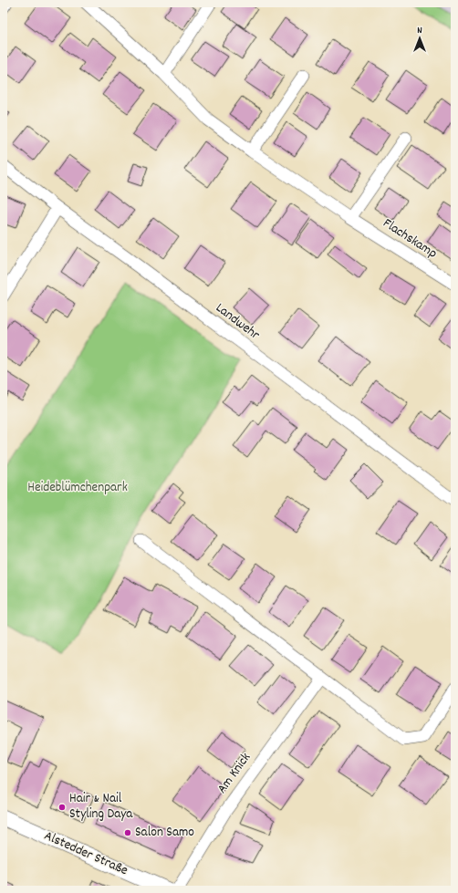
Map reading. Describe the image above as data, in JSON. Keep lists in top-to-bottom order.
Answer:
{
  "streets": {
    "street": [
      "Flachskamp",
      "Landwehr",
      "Am Knick",
      "Alstedder Straße"
    ]
  },
  "parks": ["Heideblümchenpark"],
  "places": ["Hair & Nail Styling Daya", "Salon Samo"],
  "north": "top"
}
